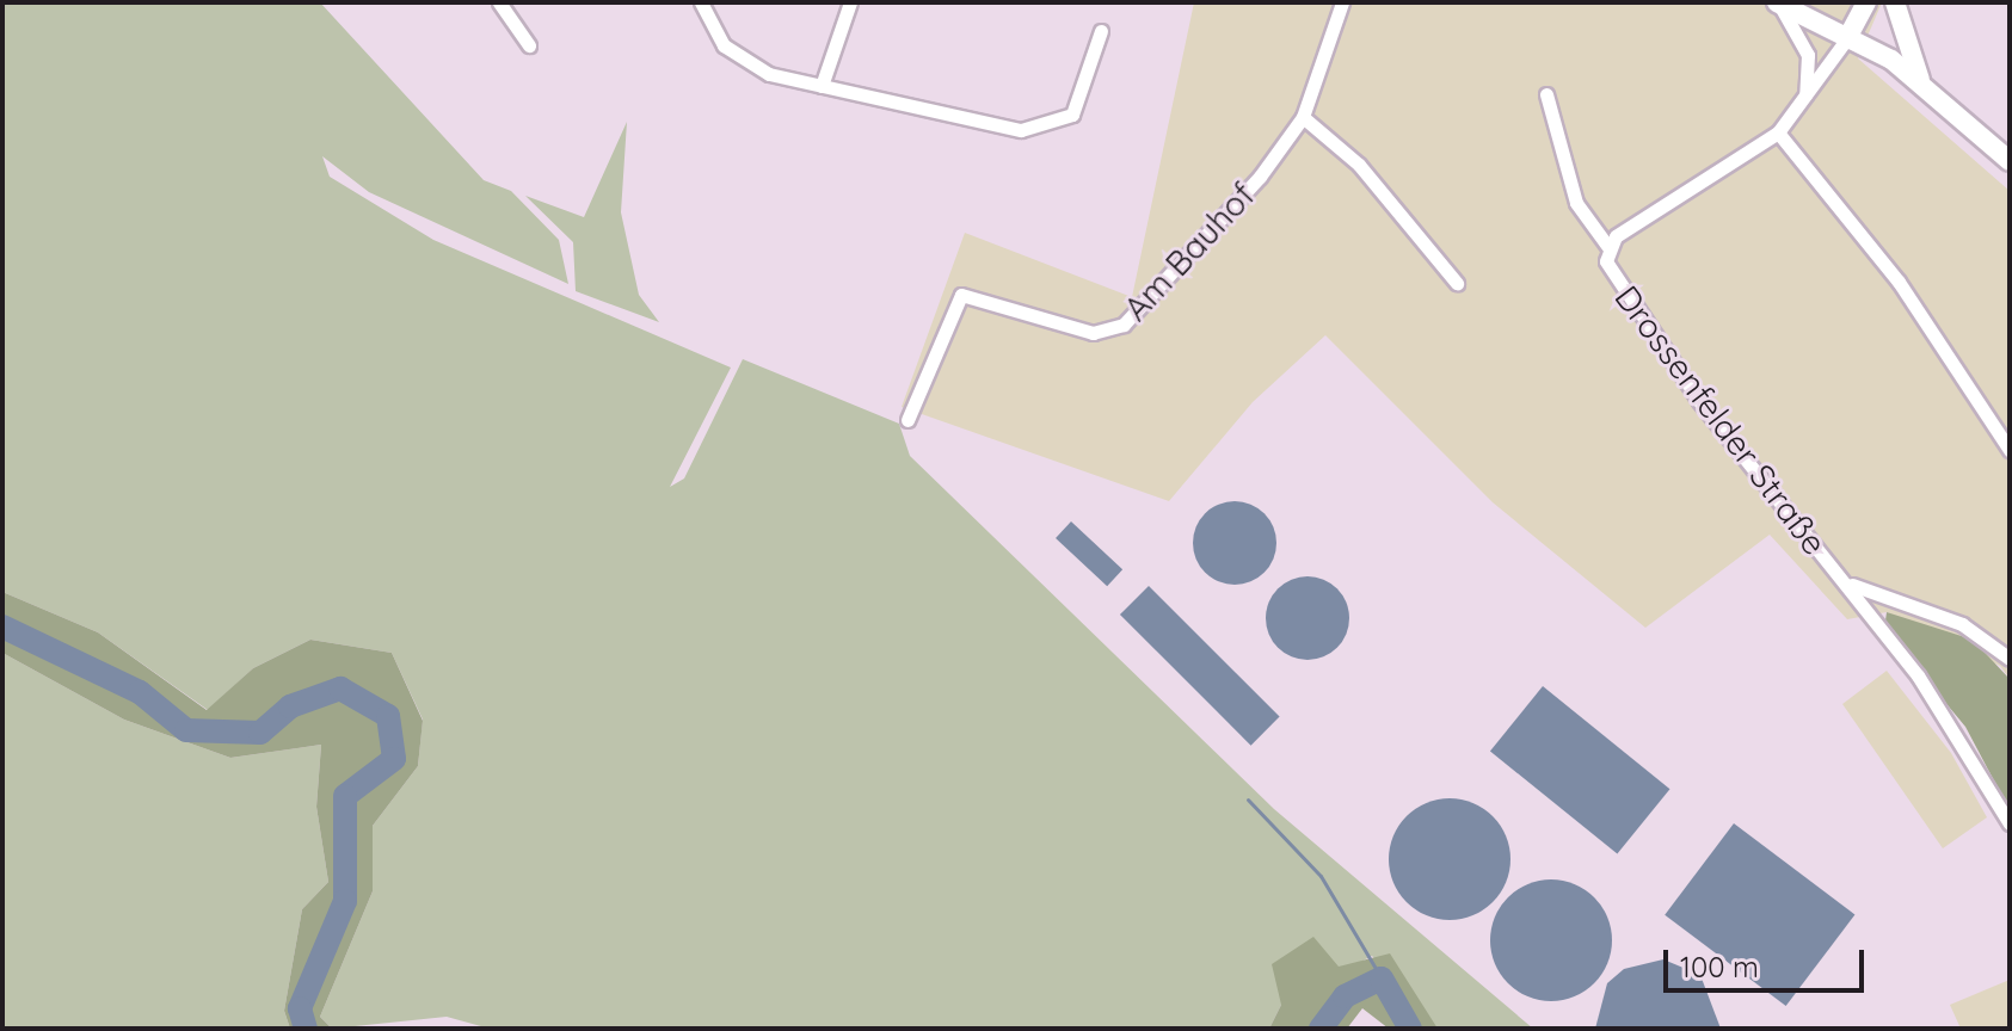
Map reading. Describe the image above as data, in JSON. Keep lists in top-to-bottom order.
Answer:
{
  "streets": {
    "street": ["Am Bauhof", "Drossenfelder Straße"]
  },
  "scale_bar": "100 m"
}
